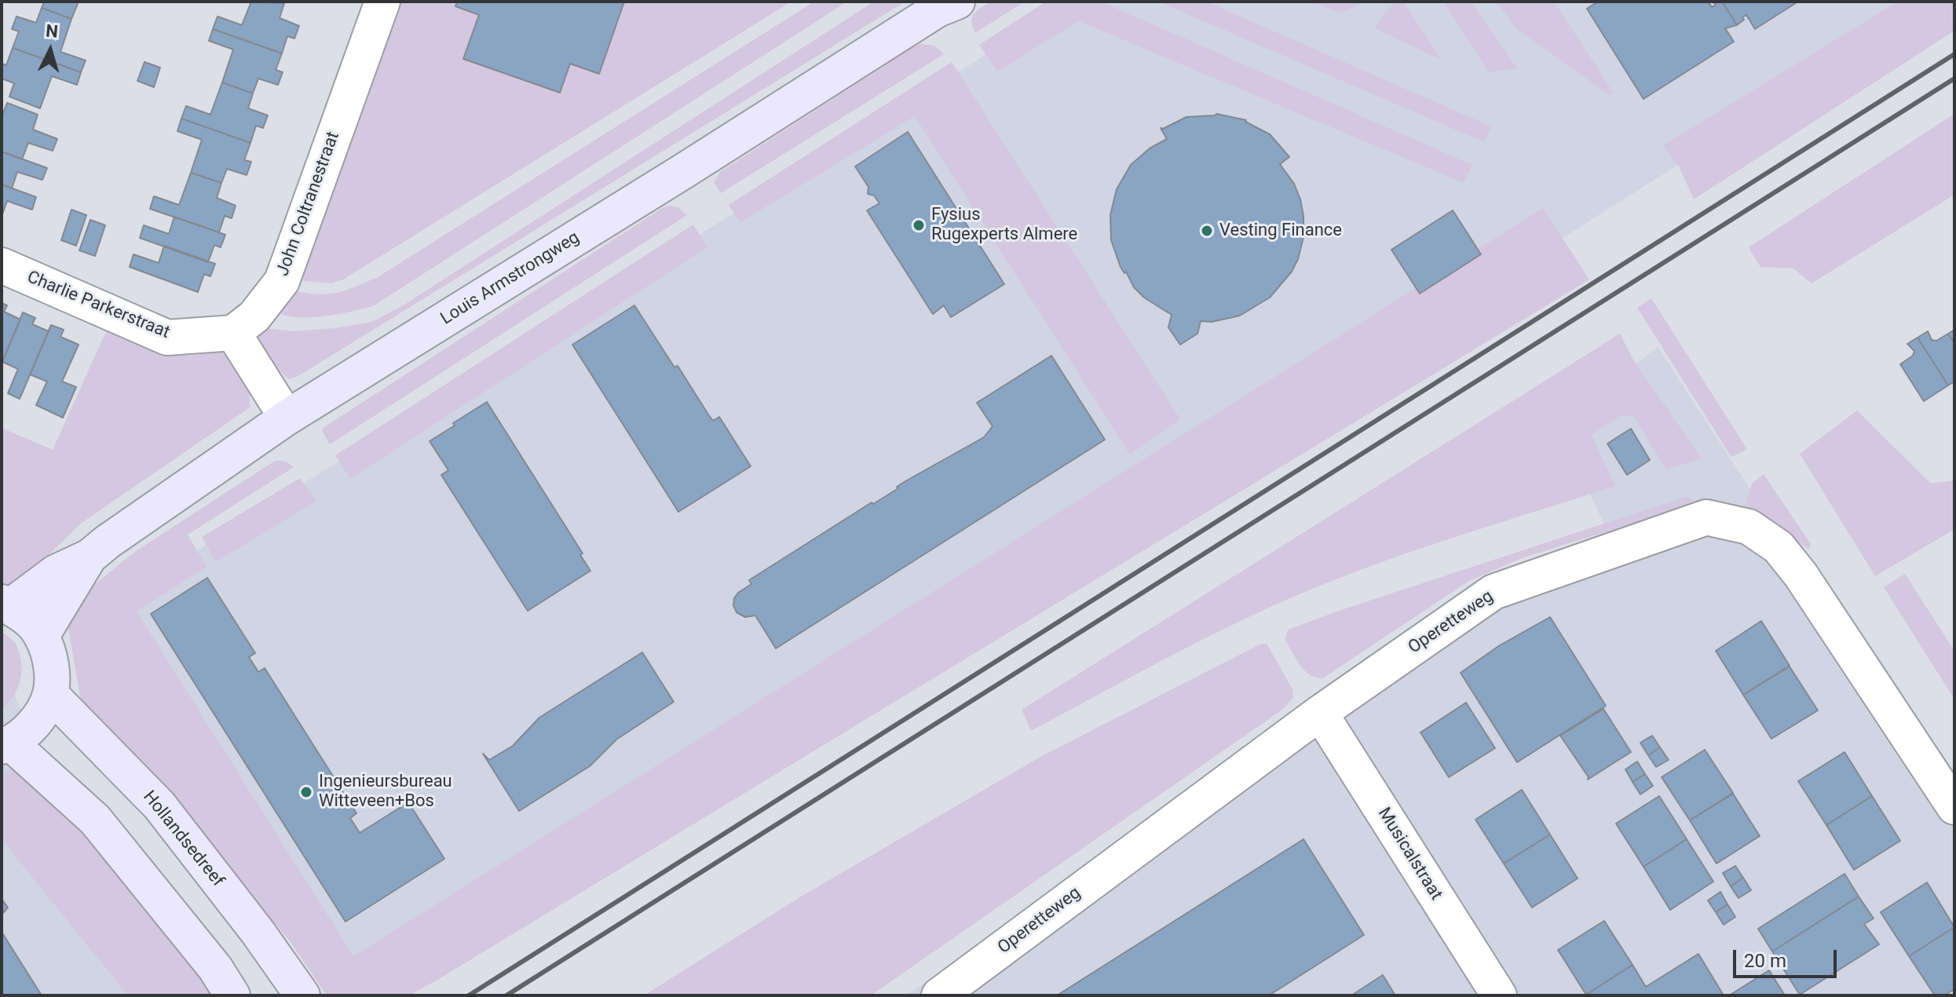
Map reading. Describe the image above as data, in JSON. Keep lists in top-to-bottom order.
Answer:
{
  "streets": {
    "street": [
      "John Coltranestraat",
      "Louis Armstrongweg",
      "Charlie Parkerstraat",
      "Operetteweg",
      "Hollandsedreef",
      "Musicalstraat"
    ]
  },
  "crossings": [
    ["John Coltranestraat", "Charlie Parkerstraat"],
    ["Operetteweg", "Musicalstraat"]
  ],
  "places": ["Fysius Rugexperts Almere", "Vesting Finance", "Ingenieursbureau Witteveen+Bos"],
  "scale_bar": "20 m",
  "north": "top"
}
